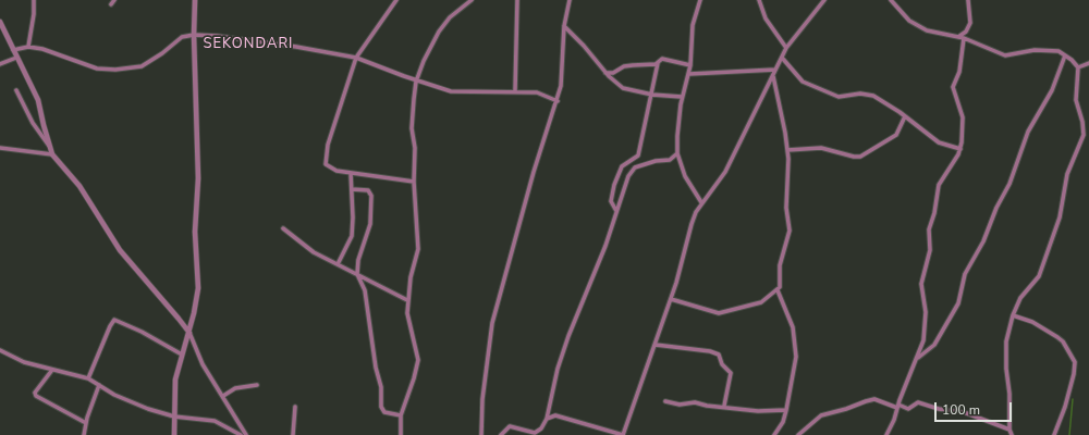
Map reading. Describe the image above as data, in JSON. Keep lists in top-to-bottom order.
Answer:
{
  "districts": ["SEKONDARI"],
  "scale_bar": "100 m"
}
